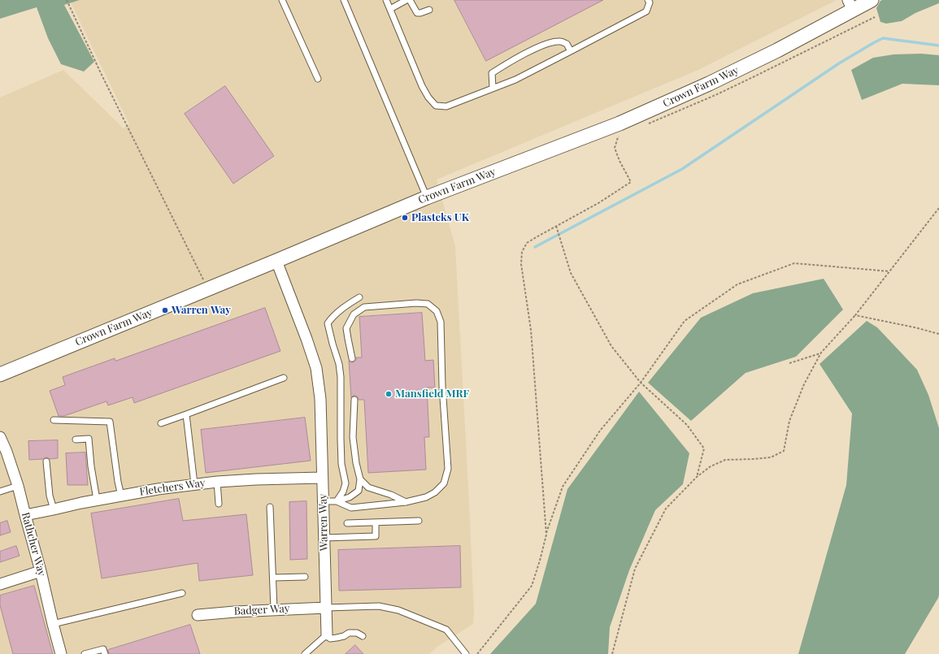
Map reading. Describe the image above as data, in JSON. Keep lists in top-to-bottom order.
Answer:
{
  "streets": {
    "street": [
      "Crown Farm Way",
      "Fletchers Way",
      "Warren Way",
      "Rathcher Way",
      "Badger Way"
    ]
  },
  "crossings": [
    ["Crown Farm Way", "Warren Way"],
    ["Fletchers Way", "Warren Way"],
    ["Fletchers Way", "Rathcher Way"],
    ["Warren Way", "Badger Way"]
  ],
  "places": ["Plasteks UK", "Warren Way", "Mansfield MRF"]
}
